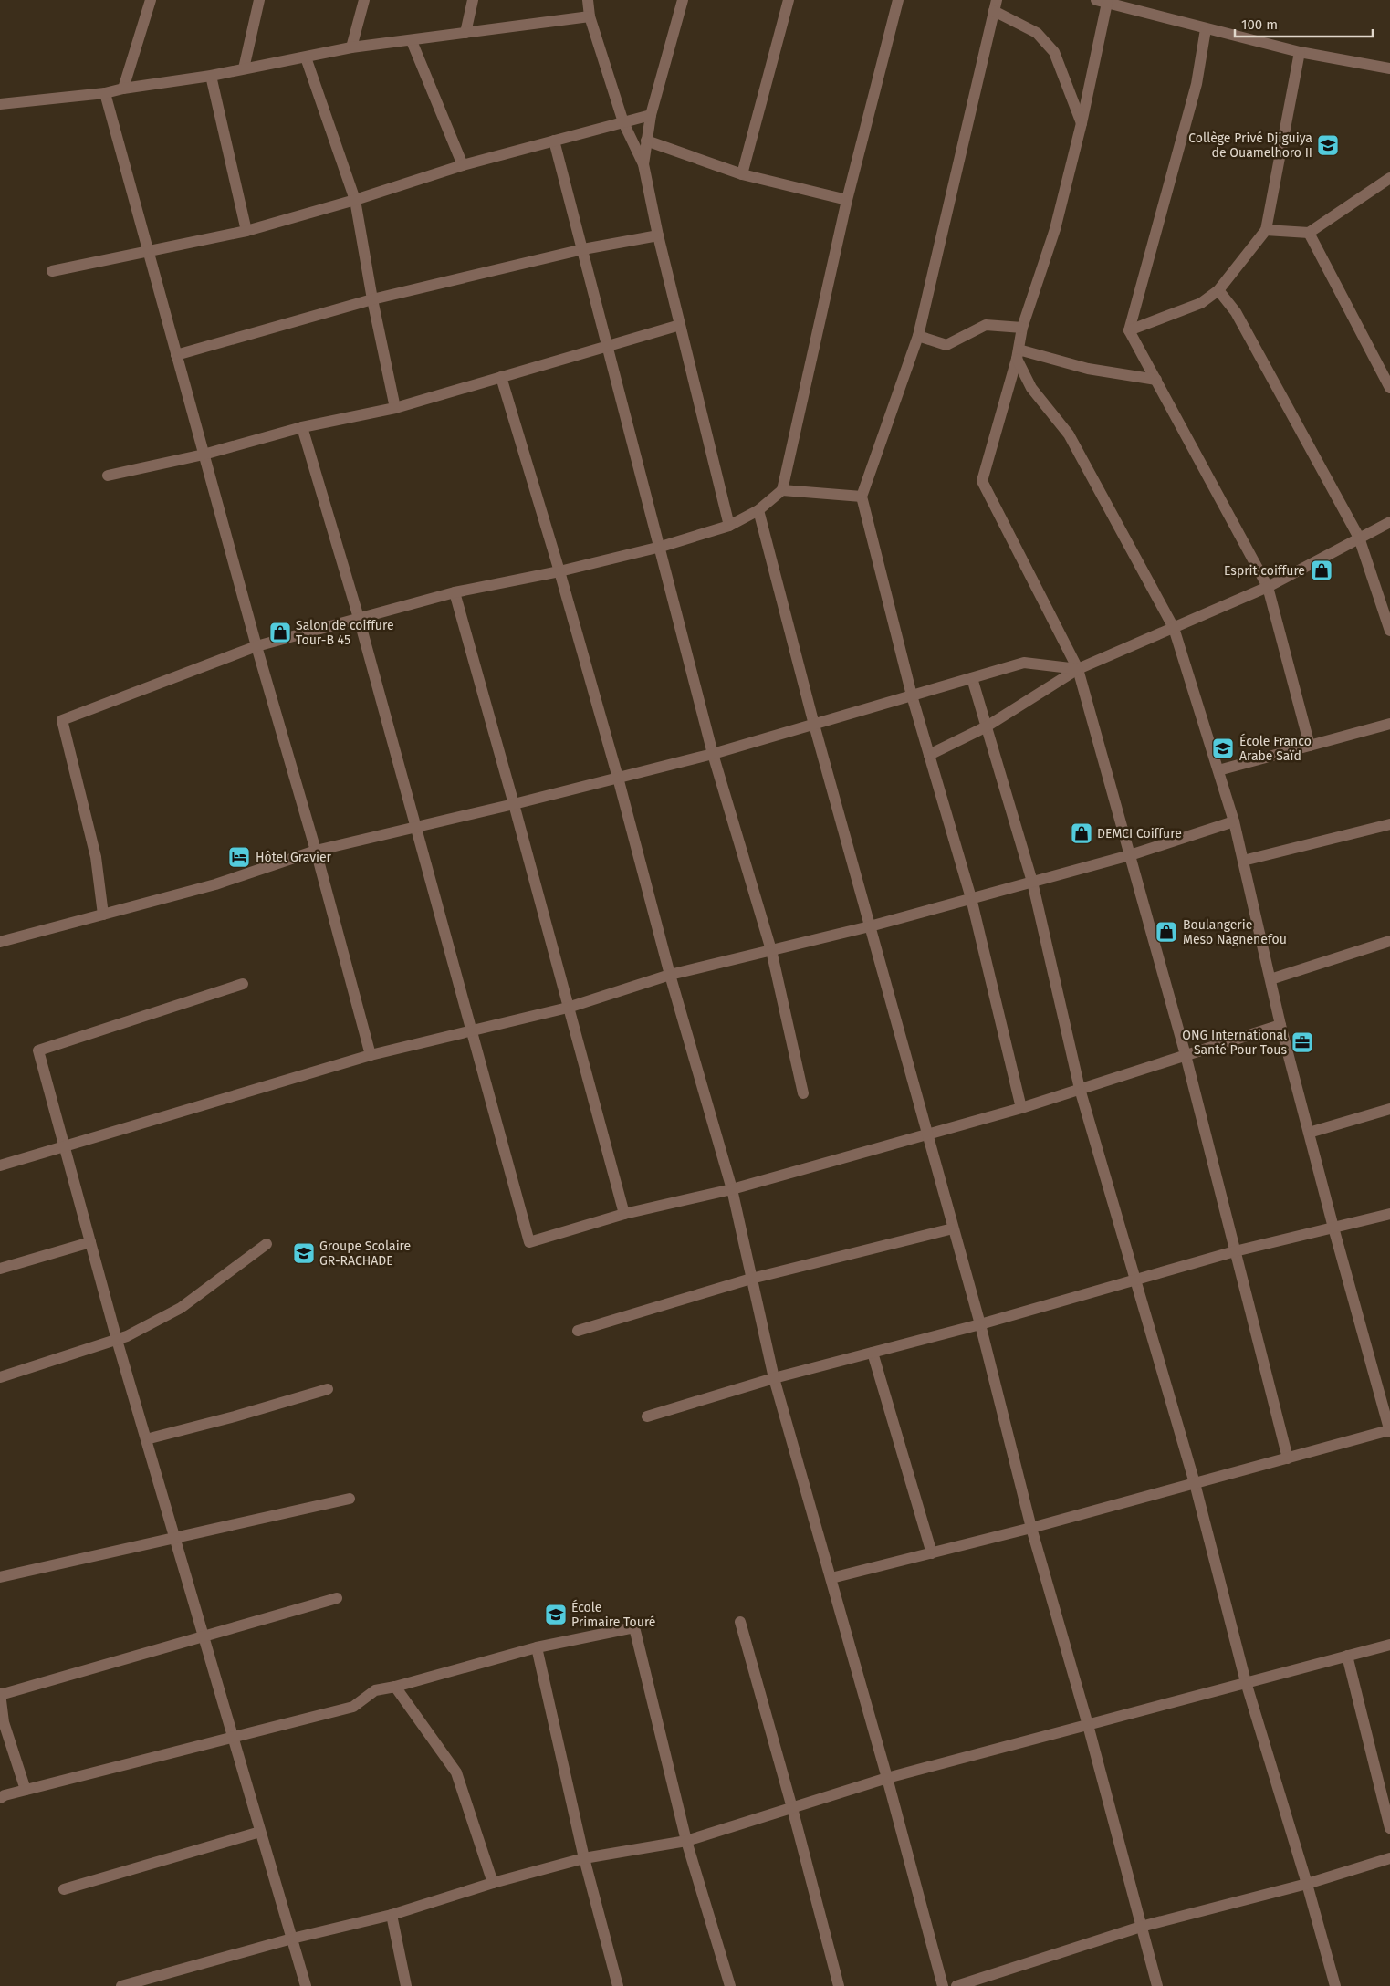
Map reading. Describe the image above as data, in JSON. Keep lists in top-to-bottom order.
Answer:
{
  "places": {
    "school or university": [
      "Collège Privé Djiguiya de Ouamelhoro II",
      "École Franco Arabe Saïd",
      "Groupe Scolaire GR-RACHADE",
      "École Primaire Touré"
    ],
    "shop": [
      "Esprit coiffure",
      "Salon de coiffure Tour-B 45",
      "DEMCI Coiffure",
      "Boulangerie Meso Nagnenefou"
    ],
    "hotel": ["Hôtel Gravier"],
    "office": ["ONG International Santé Pour Tous"]
  },
  "scale_bar": "100 m"
}
